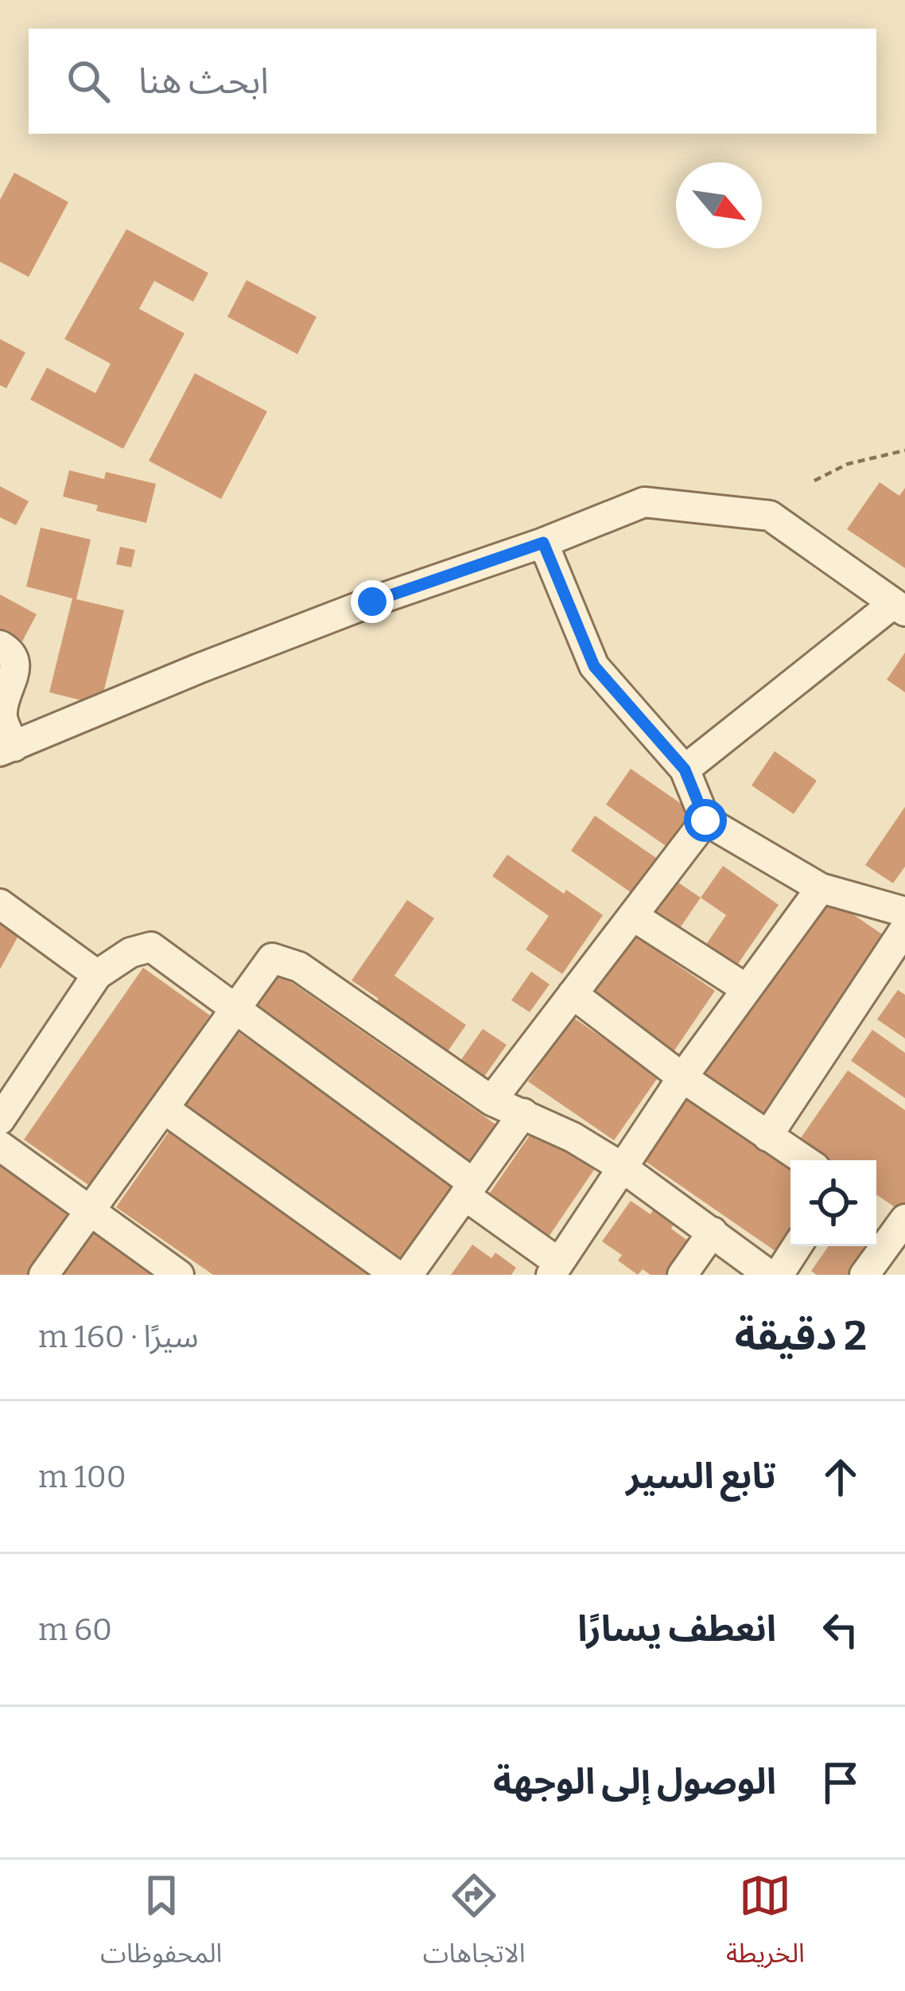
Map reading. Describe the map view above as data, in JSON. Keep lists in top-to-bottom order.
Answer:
{
  "north": "bottom right",
  "page": {
    "search": "ابحث هنا",
    "heading": ["2 دقيقة", "سيرًا · 160 m"],
    "list": [
      ["تابع السير", "100 m"],
      ["انعطف يسارًا", "60 m"],
      "الوصول إلى الوجهة"
    ],
    "nav": ["الخريطة", "الاتجاهات", "المحفوظات"]
  }
}
